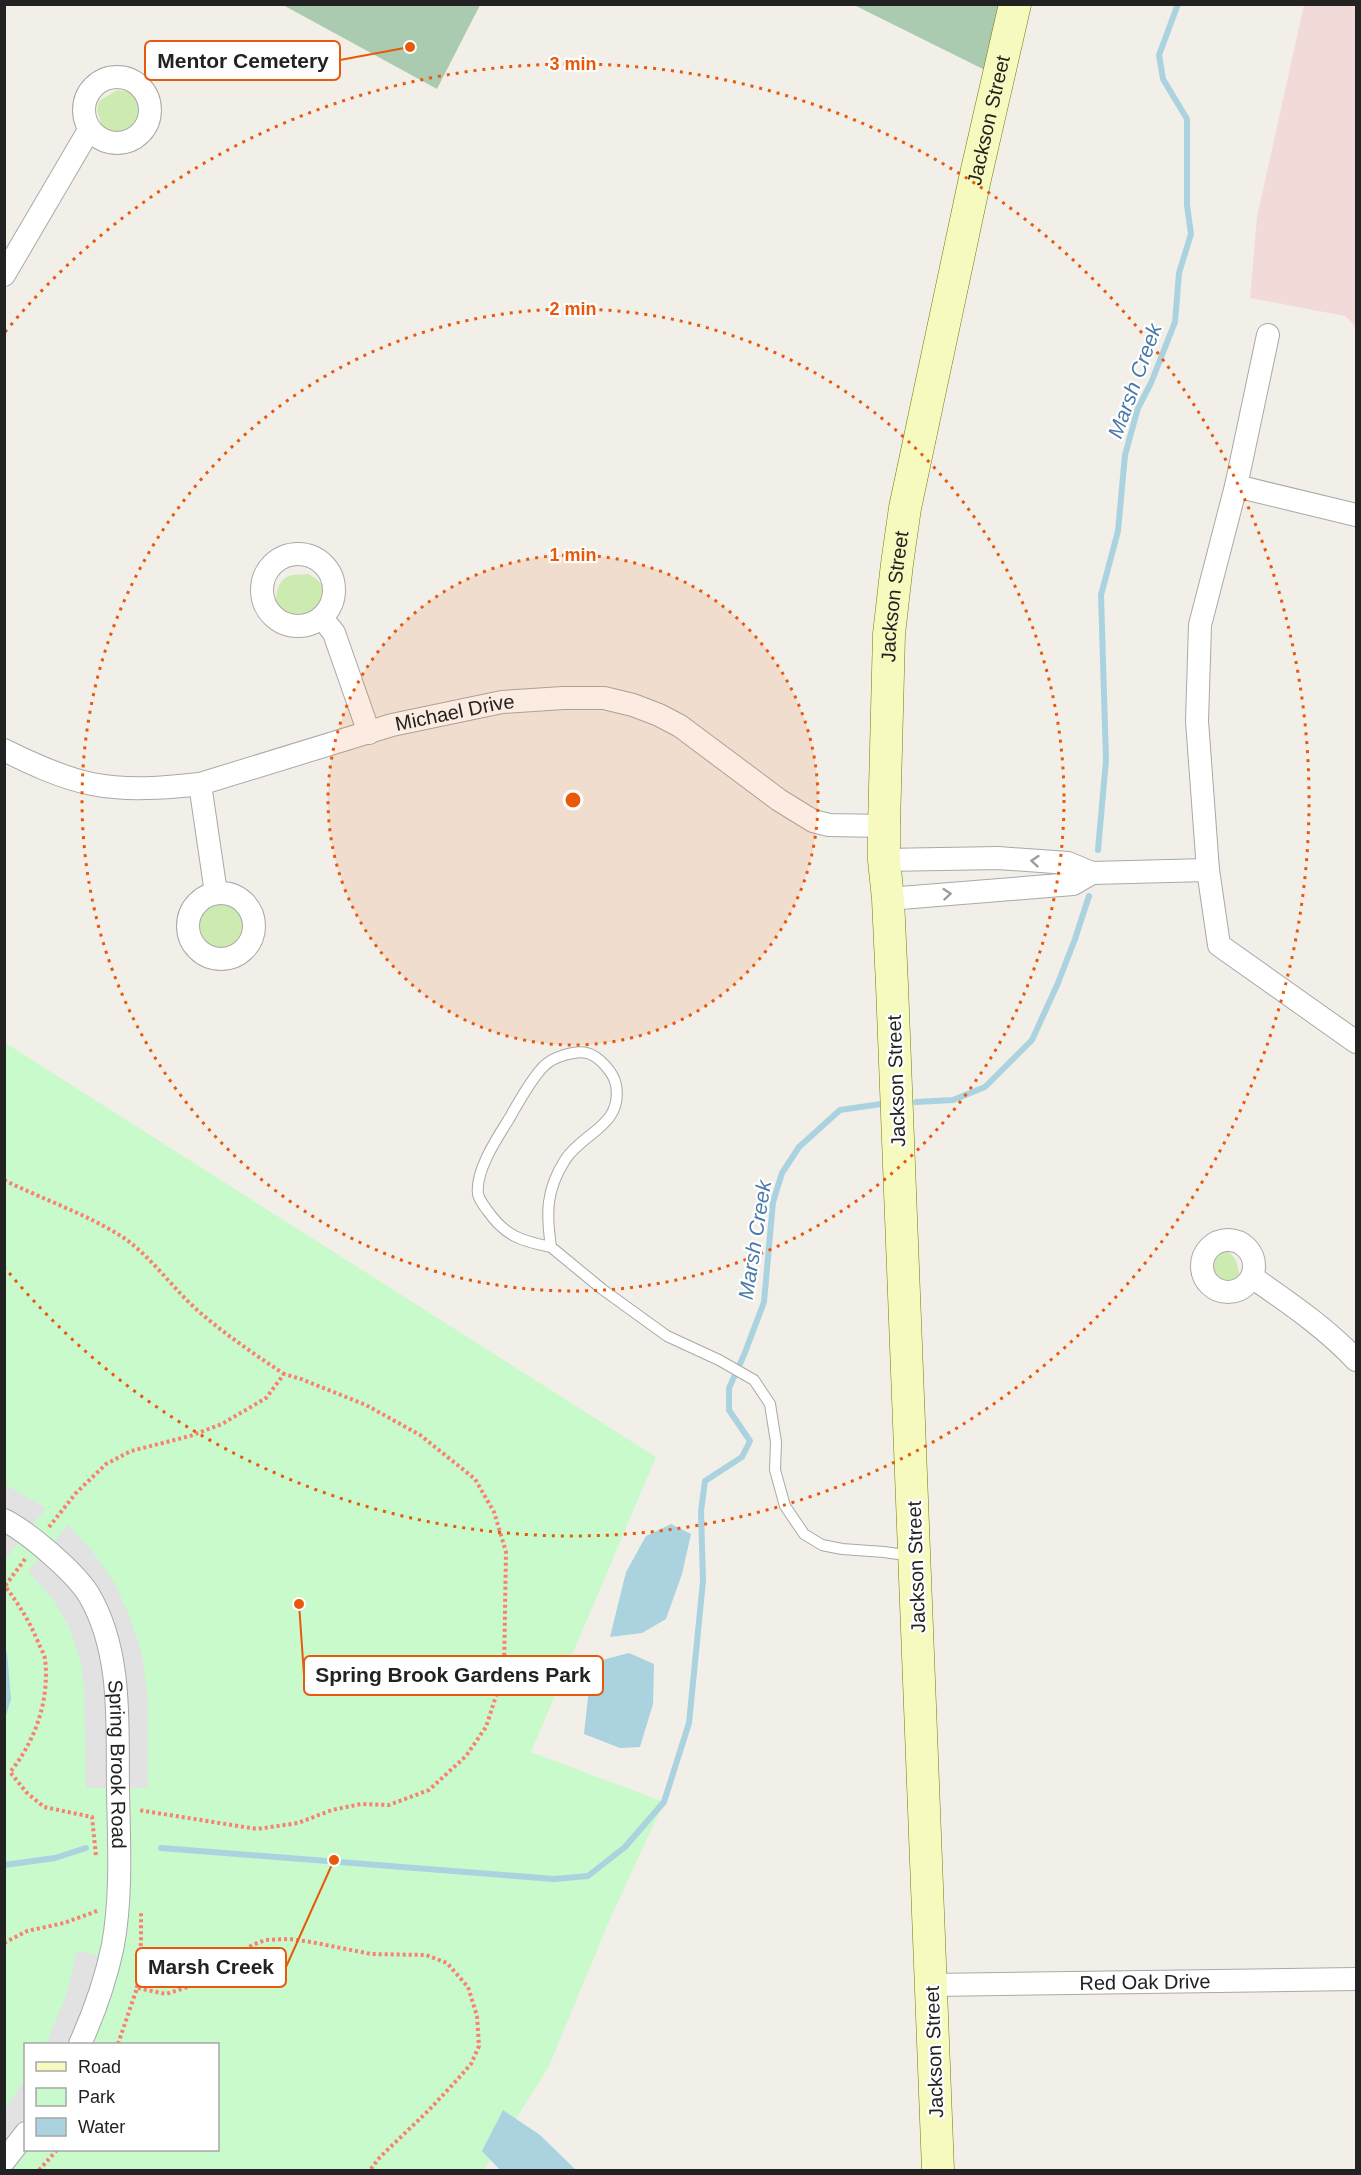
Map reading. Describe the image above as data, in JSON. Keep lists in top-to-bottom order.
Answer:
{
  "streets": {
    "street": [
      "Jackson Street",
      "Michael Drive",
      "Spring Brook Road",
      "Red Oak Drive"
    ]
  },
  "crossings": [
    ["Jackson Street", "Michael Drive"],
    ["Jackson Street", "Red Oak Drive"]
  ],
  "water": ["Marsh Creek"],
  "places": ["Mentor Cemetery", "Spring Brook Gardens Park", "Marsh Creek"],
  "legend": ["Road", "Park", "Water"],
  "rings": ["3 min", "2 min", "1 min"]
}
